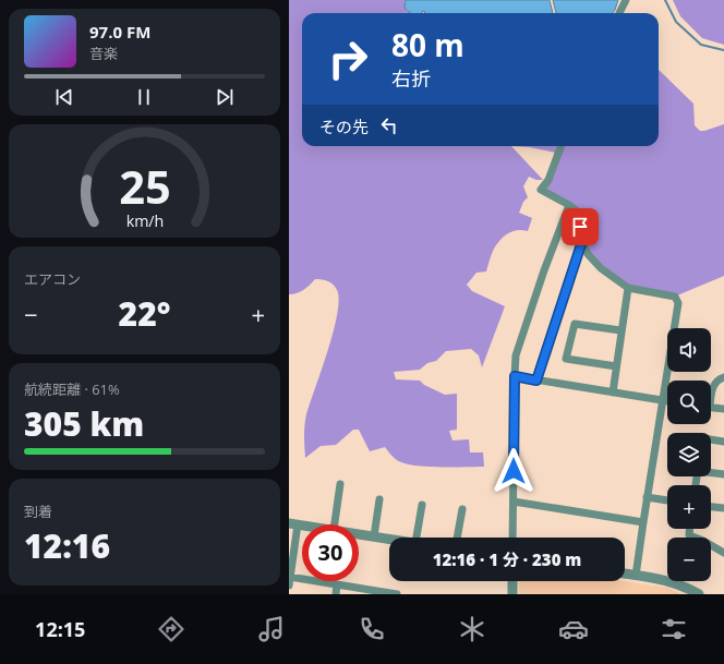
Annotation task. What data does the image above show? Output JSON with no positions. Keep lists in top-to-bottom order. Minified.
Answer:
{"page":{"turn":["80 m","右折"],"song":["97.0 FM","音楽"],"then":"その先","tile":["エアコン",["航続距離 · 61%","305 km"],["到着","12:16"]],"heat":["−","22°","+"],"map_buttons":["+","−"],"limit":"30","trip":"12:16 · 1 分 · 230 m","tabs":"12:15","gauge":["25","km/h"]}}
